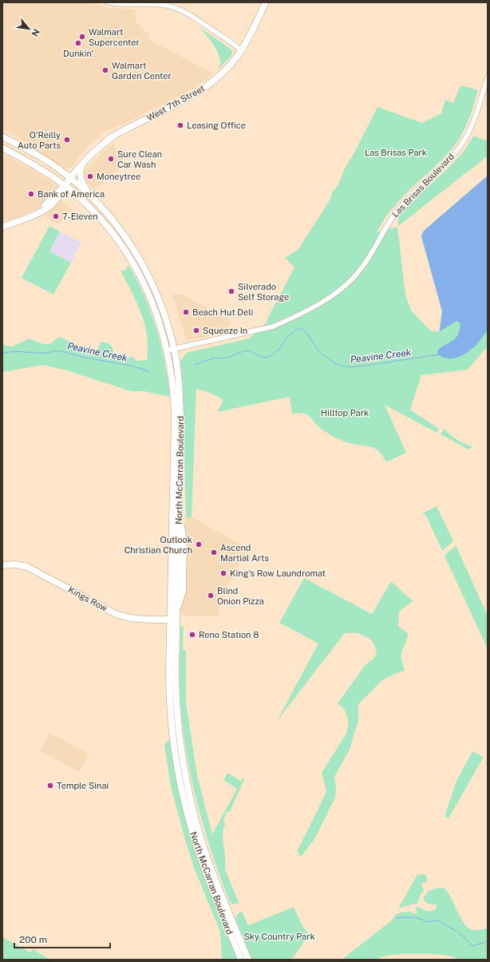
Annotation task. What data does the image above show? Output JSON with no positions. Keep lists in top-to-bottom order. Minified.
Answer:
{"streets":{"main road":["West 7th Street","North McCarran Boulevard","Kings Row"],"street":["Las Brisas Boulevard"]},"crossings":[["West 7th Street","North McCarran Boulevard"],["Las Brisas Boulevard","North McCarran Boulevard"],["North McCarran Boulevard","Kings Row"]],"water":["Peavine Creek"],"parks":["Las Brisas Park","Hilltop Park","Sky Country Park"],"places":["Walmart Supercenter","Dunkin'","Walmart Garden Center","Leasing Office","O'Reilly Auto Parts","Sure Clean Car Wash","Moneytree","Bank of America","7-Eleven","Silverado Self Storage","Beach Hut Deli","Squeeze In","Outlook Christian Church","Ascend Martial Arts","King's Row Laundromat","Blind Onion Pizza","Reno Station 8","Temple Sinai"],"scale_bar":"200 m","north":"bottom right"}
